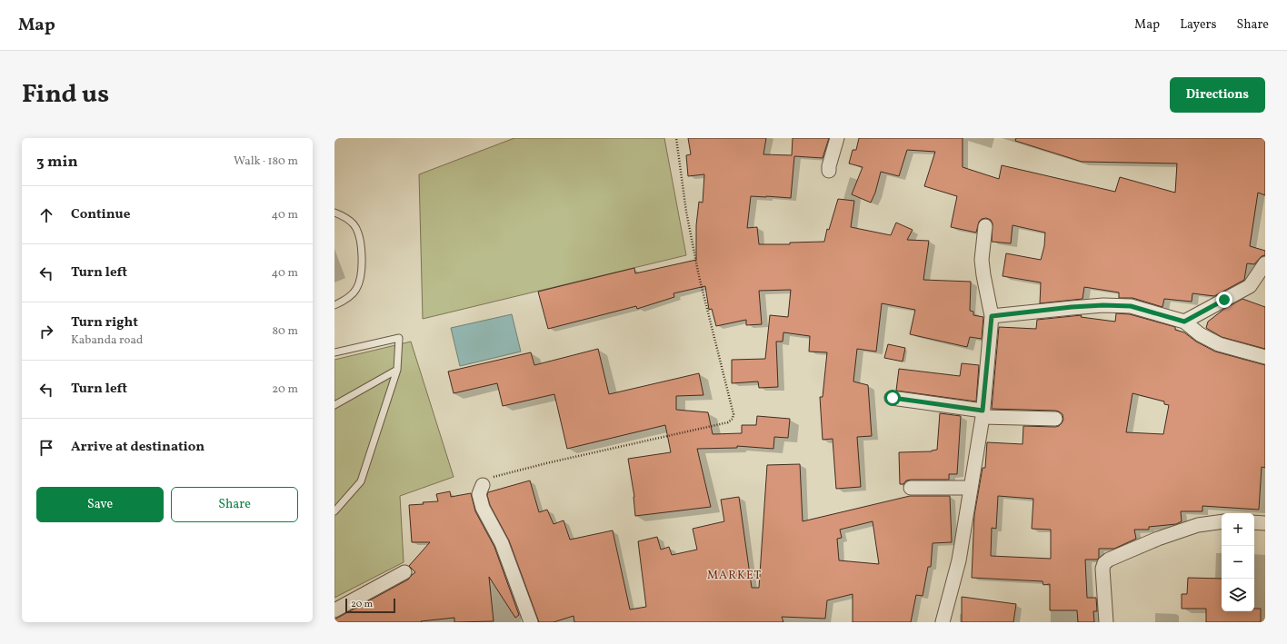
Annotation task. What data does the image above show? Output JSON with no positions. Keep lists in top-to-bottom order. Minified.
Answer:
{"districts":["MARKET"],"scale_bar":"20 m","page":{"header":"Map","nav":["Map","Layers","Share"],"title":"Find us","buttons":["Directions",["Save","Share"]],"heading":["3 min","Walk · 180 m"],"list":[["Continue","40 m"],["Turn left","40 m"],["Turn right","Kabanda road","80 m"],["Turn left","20 m"],"Arrive at destination"],"map_buttons":["+","−"],"scale":"20 m"}}
